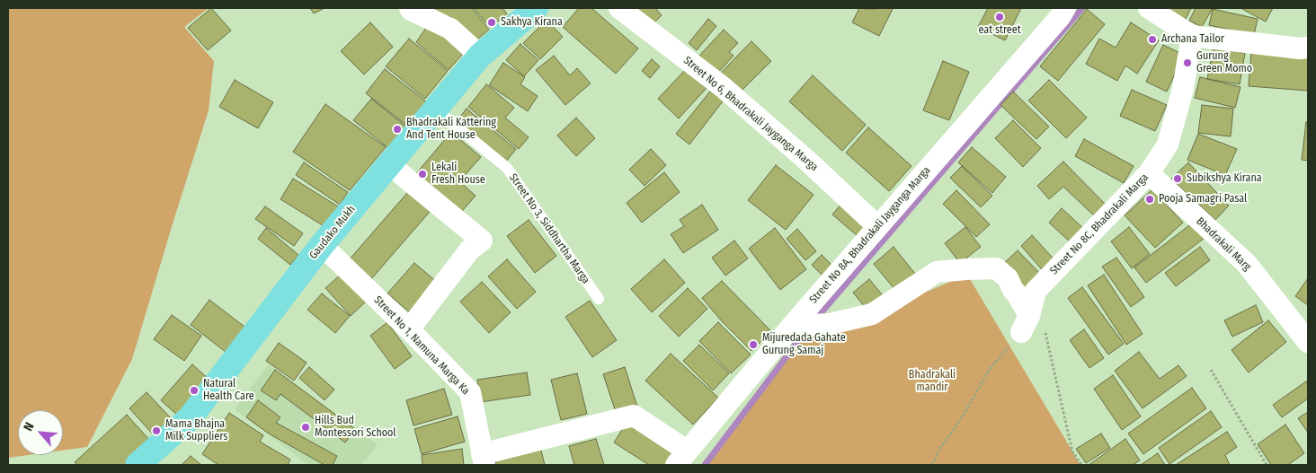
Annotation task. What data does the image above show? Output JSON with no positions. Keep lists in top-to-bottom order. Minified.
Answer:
{"streets":{"main road":["Gaudako Mukh"],"street":["Street No 6, Bhadrakali Jayganga Marga","Street No 8C, Bhadrakali Marga","Street No 8A, Bhadrakali Jayganga Marga","Bhadrakali Marg","Street No 1, Namuna Marga Ka"],"lane":["Street No 3, Siddhartha Marga"]},"crossings":[["Street No 6, Bhadrakali Jayganga Marga","Street No 8A, Bhadrakali Jayganga Marga"],["Street No 8C, Bhadrakali Marga","Bhadrakali Marg"],["Street No 3, Siddhartha Marga","Gaudako Mukh"],["Gaudako Mukh","Street No 1, Namuna Marga Ka"]],"parks":["Bhadrakali mandir"],"places":["eat street","Sakhya Kirana","Archana Tailor","Gurung Green Momo","Bhadrakali Kattering And Tent House","Lekali Fresh House","Subikshya Kirana","Pooja Samagri Pasal","Mijuredada Gahate Gurung Samaj","Natural Health Care","Hills Bud Montessori School","Mama Bhajna Milk Suppliers"],"north":"top left"}
